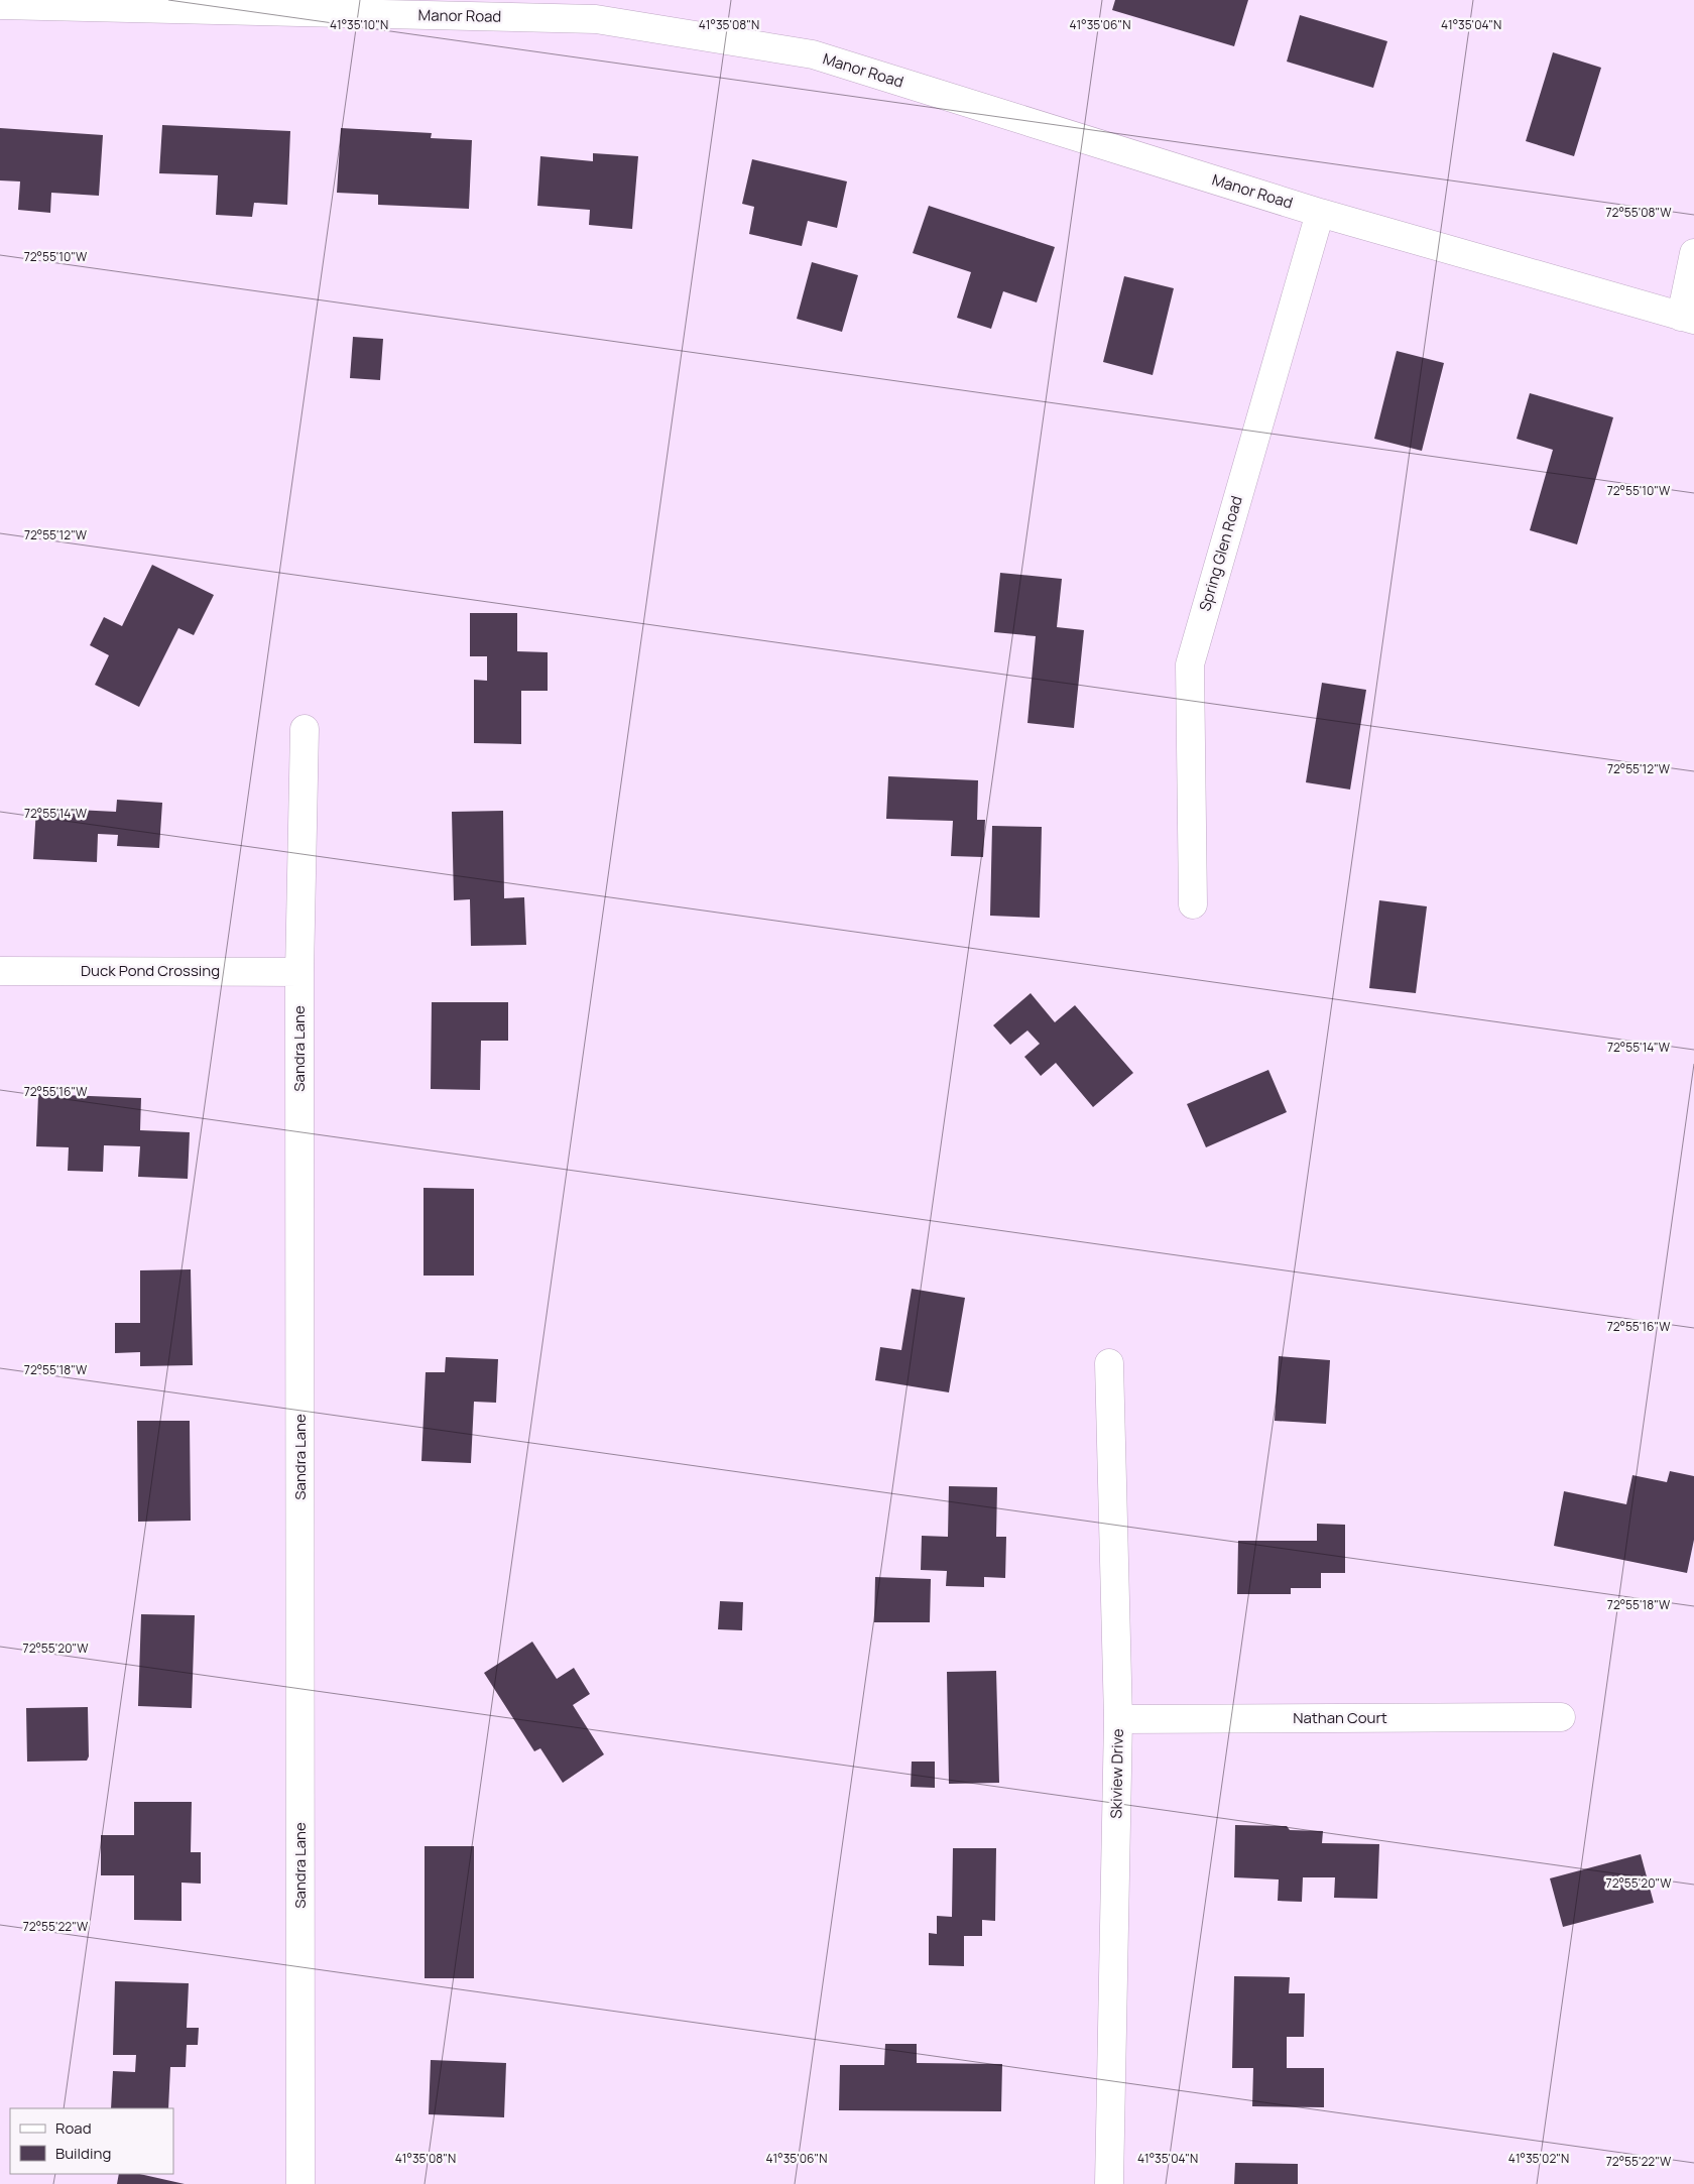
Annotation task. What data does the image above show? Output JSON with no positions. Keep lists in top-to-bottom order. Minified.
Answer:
{"streets":{"street":["Manor Road","Spring Glen Road","Duck Pond Crossing","Sandra Lane","Nathan Court","Skiview Drive"]},"crossings":[["Manor Road","Spring Glen Road"],["Duck Pond Crossing","Sandra Lane"],["Nathan Court","Skiview Drive"]],"legend":["Road","Building"],"coordinates":["41°35'10\"N","41°35'08\"N","41°35'06\"N","41°35'04\"N","72°55'08\"W","72°55'10\"W","72°55'12\"W","72°55'14\"W","72°55'16\"W","72°55'18\"W","72°55'20\"W","72°55'22\"W","41°35'02\"N"]}
